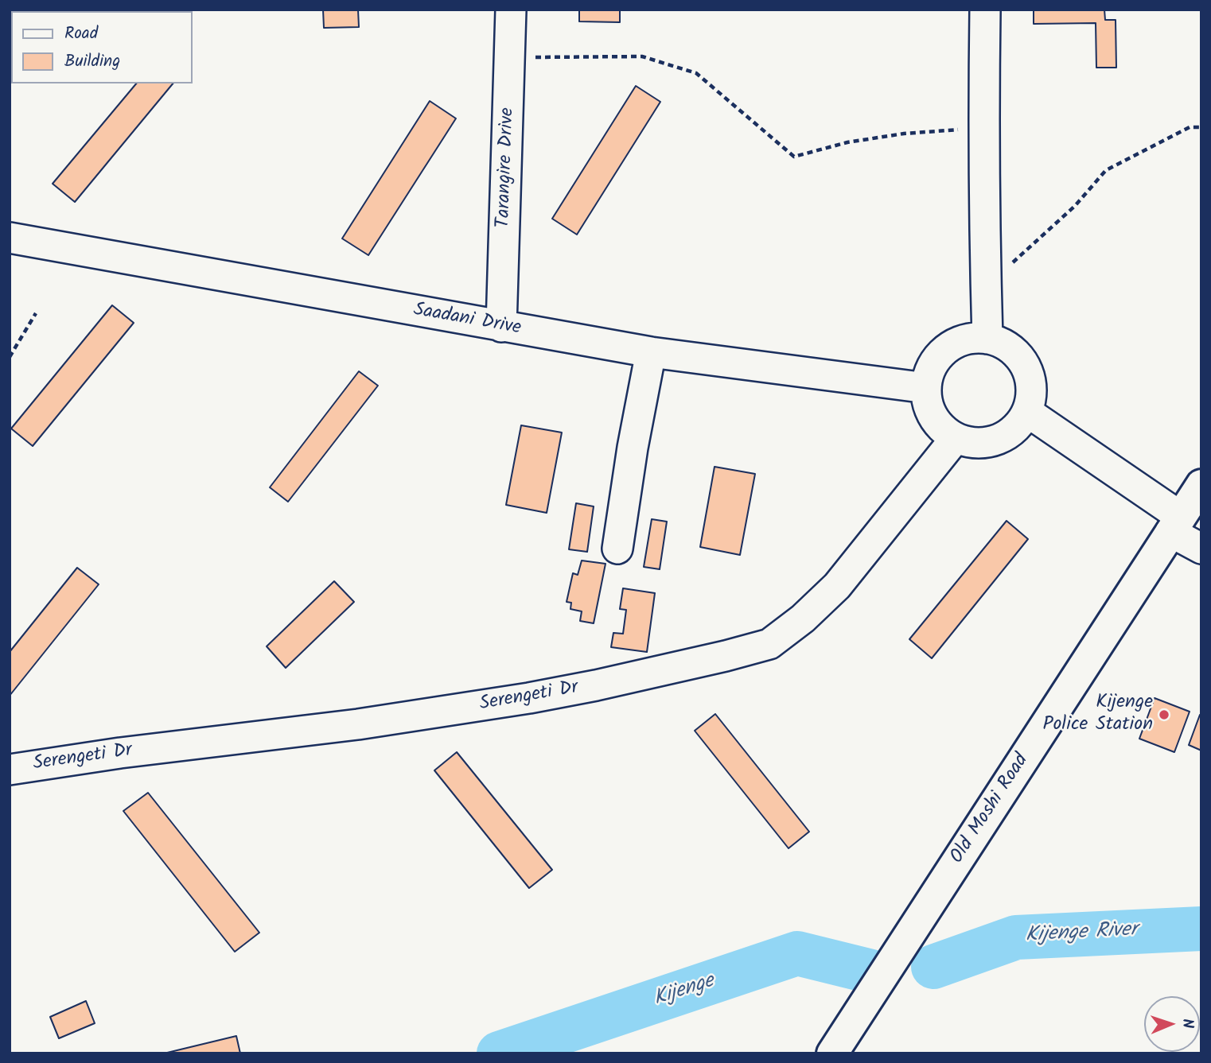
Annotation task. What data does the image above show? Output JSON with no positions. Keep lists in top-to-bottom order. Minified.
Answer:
{"streets":{"main road":["Old Moshi Road"],"street":["Tarangire Drive","Saadani Drive","Serengeti Dr"]},"crossings":[["Tarangire Drive","Saadani Drive"],["Saadani Drive","Serengeti Dr"]],"water":["Kijenge River","Kijenge"],"places":["Kijenge Police Station"],"legend":["Road","Building"],"north":"right"}
